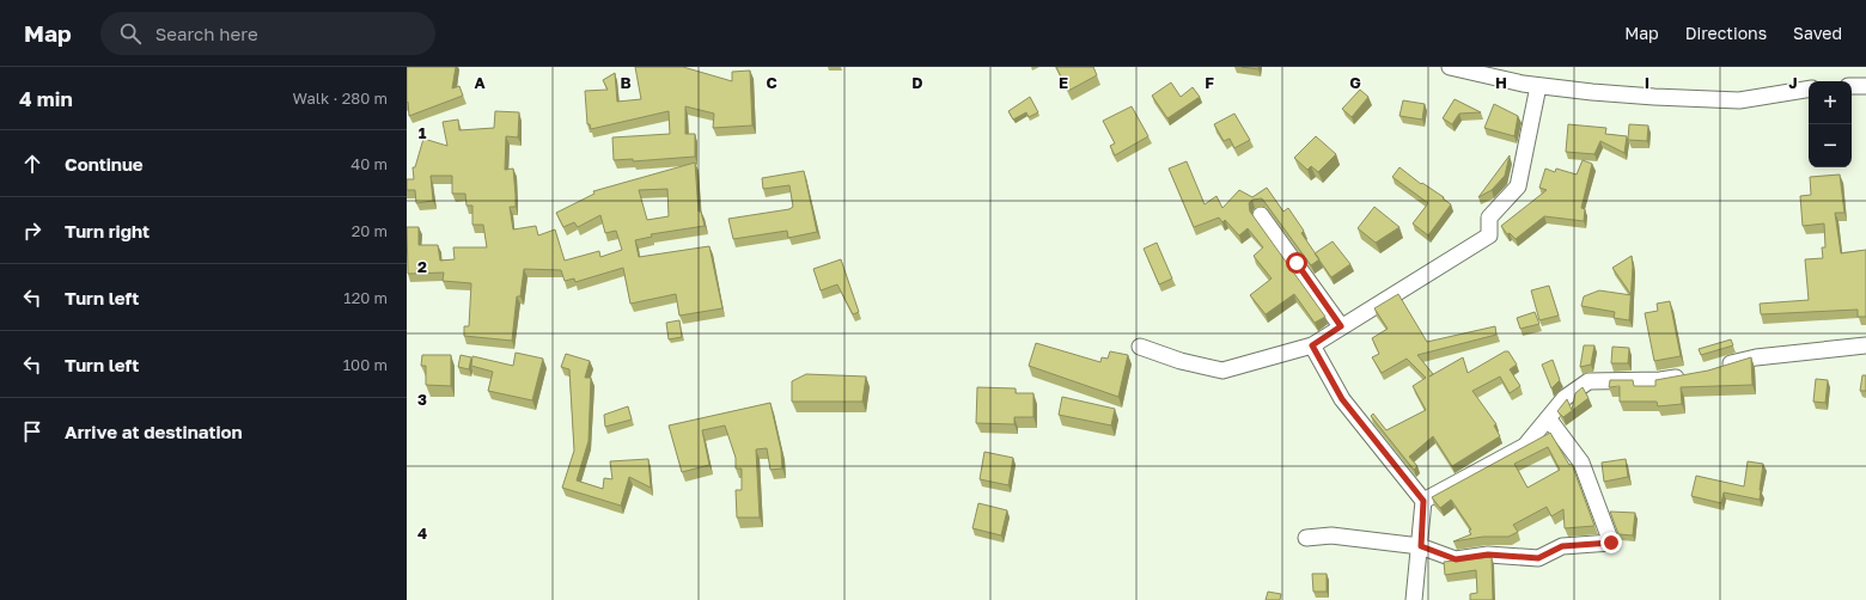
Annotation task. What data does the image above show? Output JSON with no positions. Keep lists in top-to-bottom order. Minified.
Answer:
{"page":{"header":"Map","search":"Search here","nav":["Map","Directions","Saved"],"heading":["4 min","Walk · 280 m"],"map_buttons":["+","−"],"list":[["Continue","40 m"],["Turn right","20 m"],["Turn left","120 m"],["Turn left","100 m"],"Arrive at destination"]},"grid":{"columns":["A","B","C","D","E","F","G","H","I","J"],"rows":["1","2","3","4"]}}
